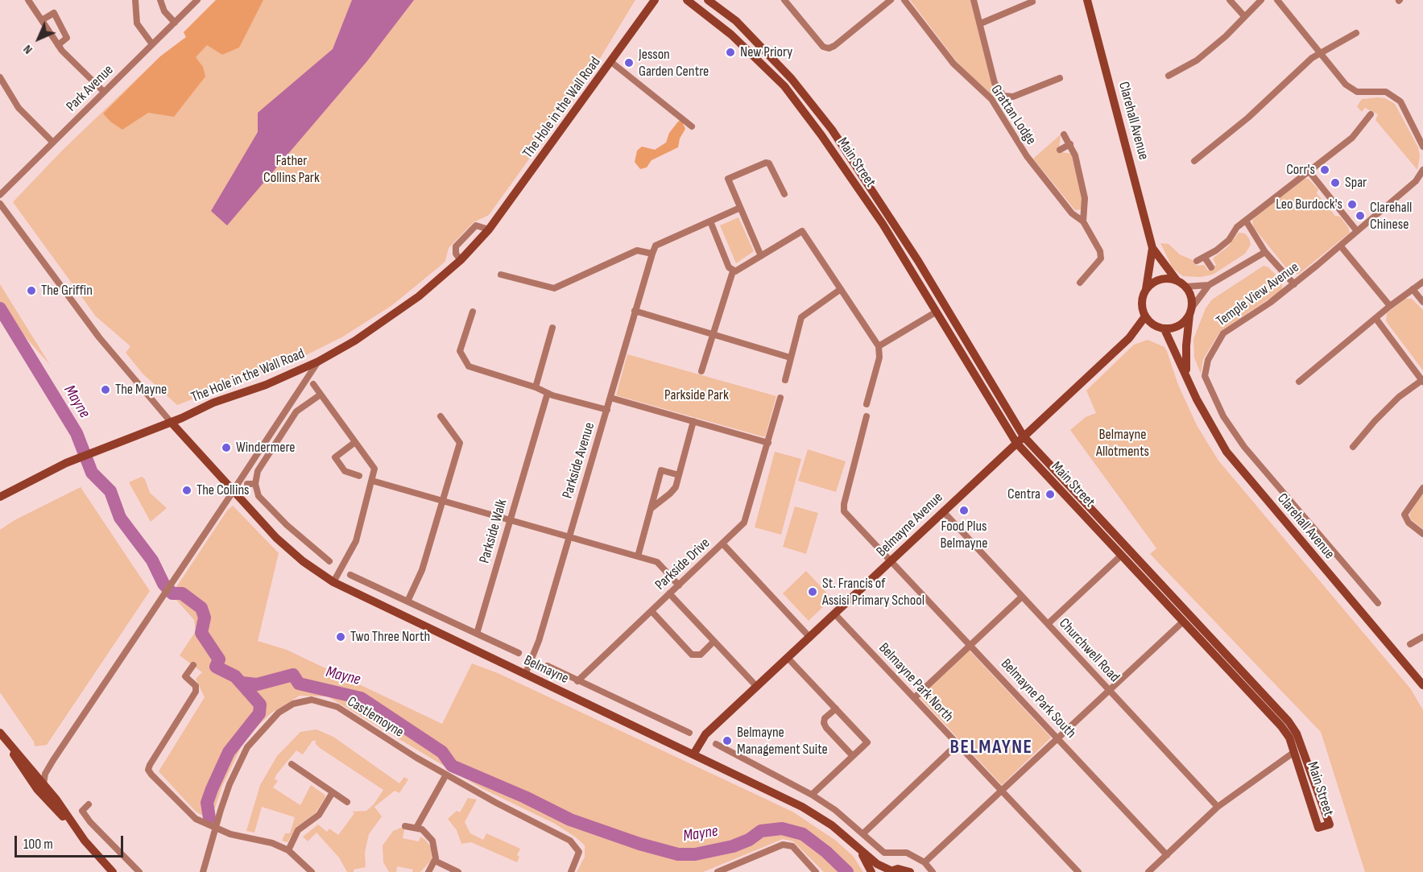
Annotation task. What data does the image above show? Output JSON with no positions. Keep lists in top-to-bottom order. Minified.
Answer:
{"streets":{"street":["Park Avenue","The Hole in the Wall Road","Grattan Lodge","Clarehall Avenue","Main Street","Temple View Avenue","Parkside Avenue","Belmayne Avenue","Parkside Walk","Parkside Drive","Churchwell Road","Belmayne","Belmayne Park North","Belmayne Park South","Castlemoyne"]},"crossings":[["The Hole in the Wall Road","Belmayne"],["Clarehall Avenue","Belmayne Avenue"],["Main Street","Belmayne Avenue"],["Parkside Avenue","Belmayne"],["Belmayne Avenue","Churchwell Road"],["Belmayne Avenue","Belmayne"],["Belmayne Avenue","Belmayne Park North"],["Belmayne Avenue","Belmayne Park South"]],"districts":["BELMAYNE"],"water":["Mayne"],"parks":["Father Collins Park","Parkside Park","Belmayne Allotments"],"places":["New Priory","Jesson Garden Centre","Corr's","Spar","Leo Burdock's","Clarehall Chinese","The Griffin","The Mayne","Windermere","The Collins","Centra","Food Plus Belmayne","St. Francis of Assisi Primary School","Two Three North","Belmayne Management Suite"],"scale_bar":"100 m","north":"bottom left"}
